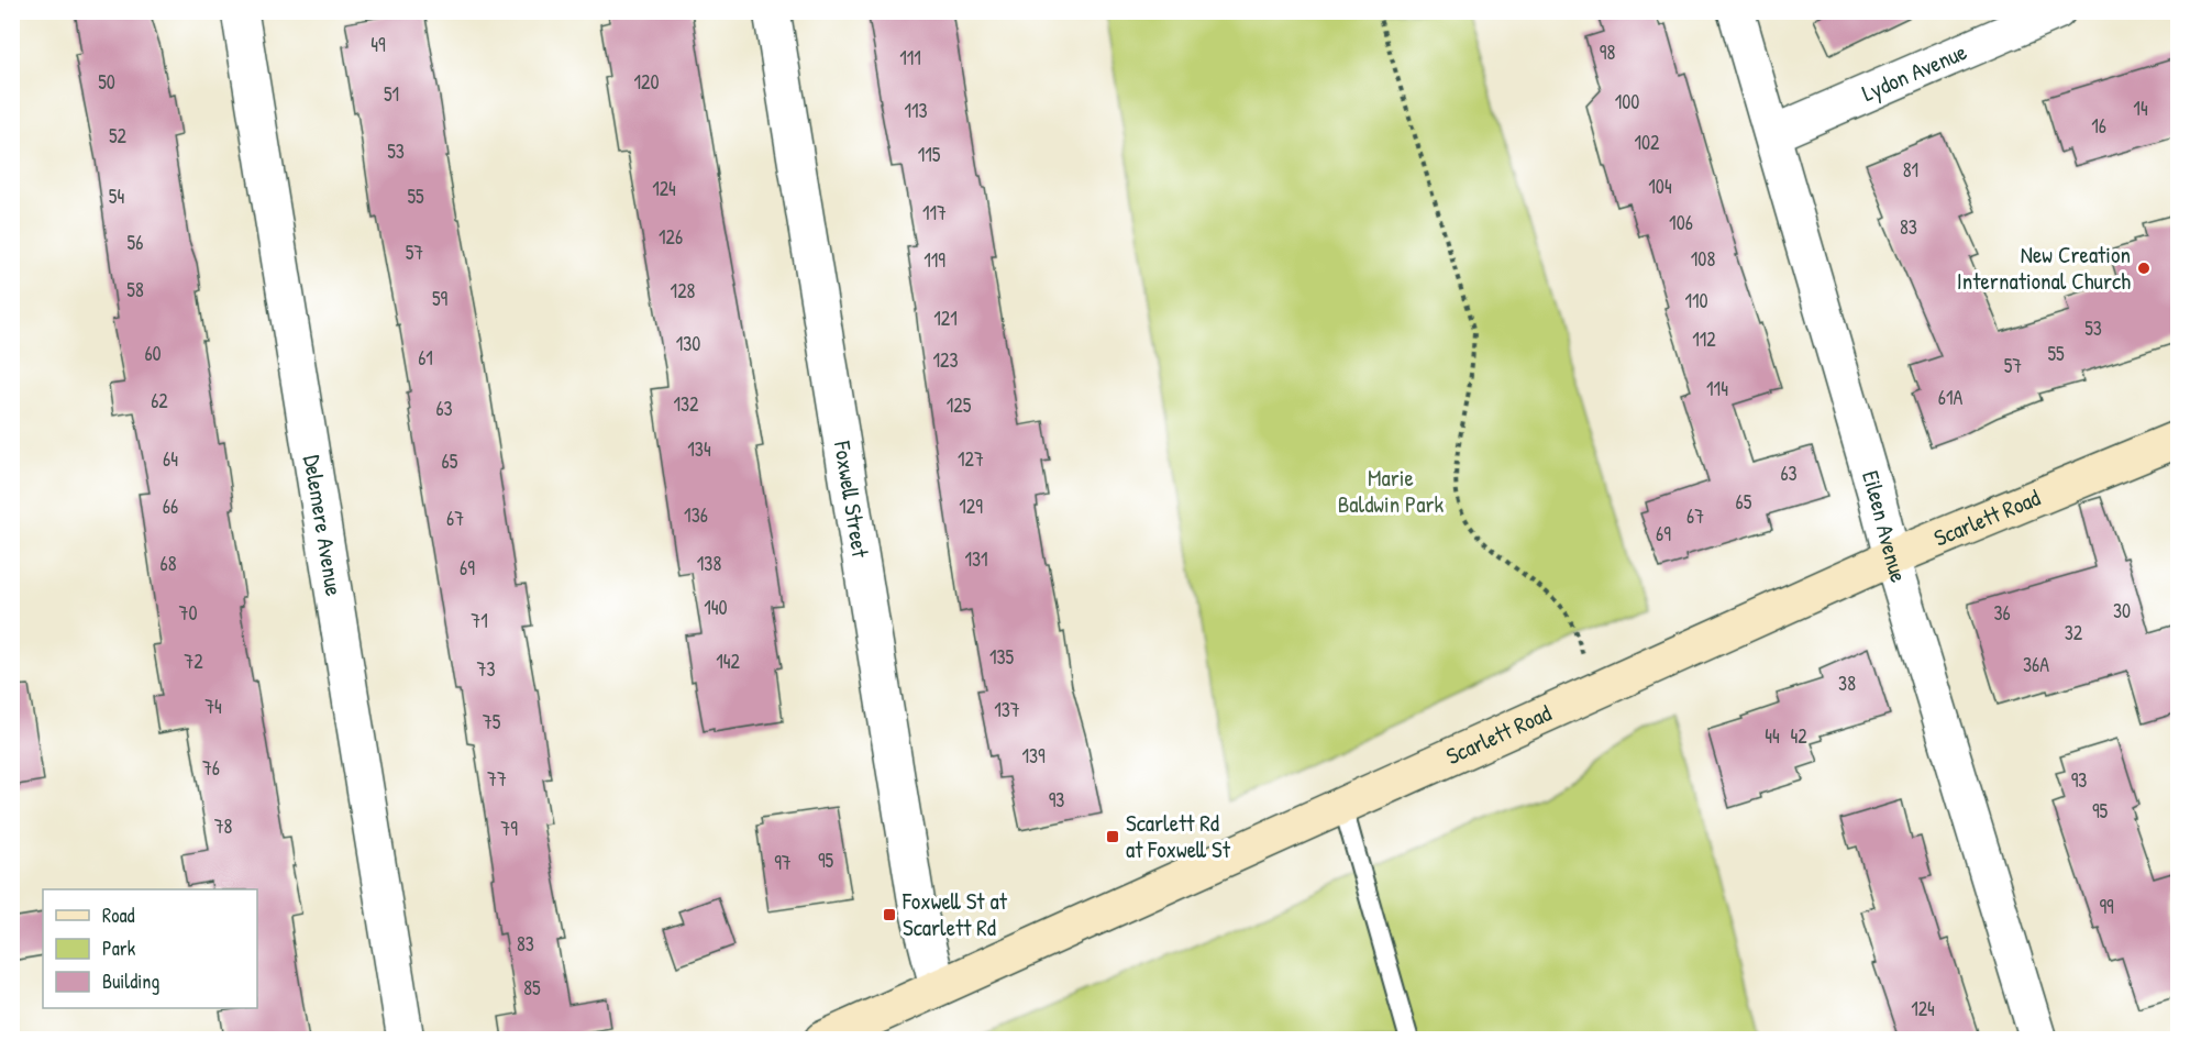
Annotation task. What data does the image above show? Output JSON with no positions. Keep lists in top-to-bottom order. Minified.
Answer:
{"streets":{"main road":["Scarlett Road"],"street":["Lydon Avenue","Foxwell Street","Delemere Avenue","Eileen Avenue"]},"crossings":[["Lydon Avenue","Eileen Avenue"],["Foxwell Street","Scarlett Road"],["Scarlett Road","Eileen Avenue"]],"parks":["Marie Baldwin Park"],"places":{"other":["New Creation International Church"],"transit":["Scarlett Rd at Foxwell St","Foxwell St at Scarlett Rd"]},"house_numbers":["49","98","111","50","120","51","100","14","113","16","52","102","53","115","81","104","124","54","55","117","106","83","126","56","57","108","119","58","128","59","110","121","53","112","130","60","55","61","123","57","114","61A","62","132","125","63","134","64","127","65","63","65","66","129","136","67","67","69","131","68","138","69","140","30","70","36","71","32","135","72","142","36A","73","38","74","137","75","44","42","139","76","77","93","93","95","78","79","95","97","99","83","85","124"],"legend":["Road","Park","Building"]}
